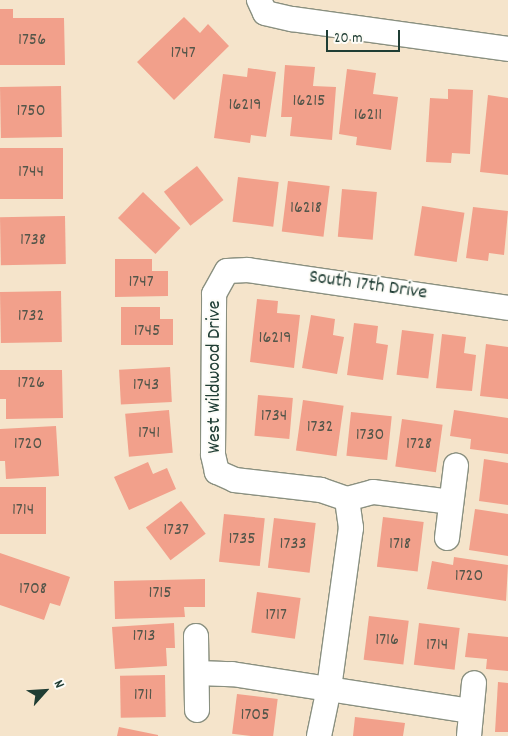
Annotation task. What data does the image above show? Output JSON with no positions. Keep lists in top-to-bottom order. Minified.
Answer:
{"streets":{"street":["South 17th Drive","West Wildwood Drive"]},"crossings":[["South 17th Drive","West Wildwood Drive"]],"house_numbers":["1756","1747","16215","16219","1750","16211","1744","16218","1738","1747","1732","1745","16219","1726","1743","1734","1732","1741","1730","1720","1728","1714","1737","1735","1733","1718","1720","1708","1715","1717","1713","1716","1714","1711","1705"],"scale_bar":"20 m","north":"top right"}
